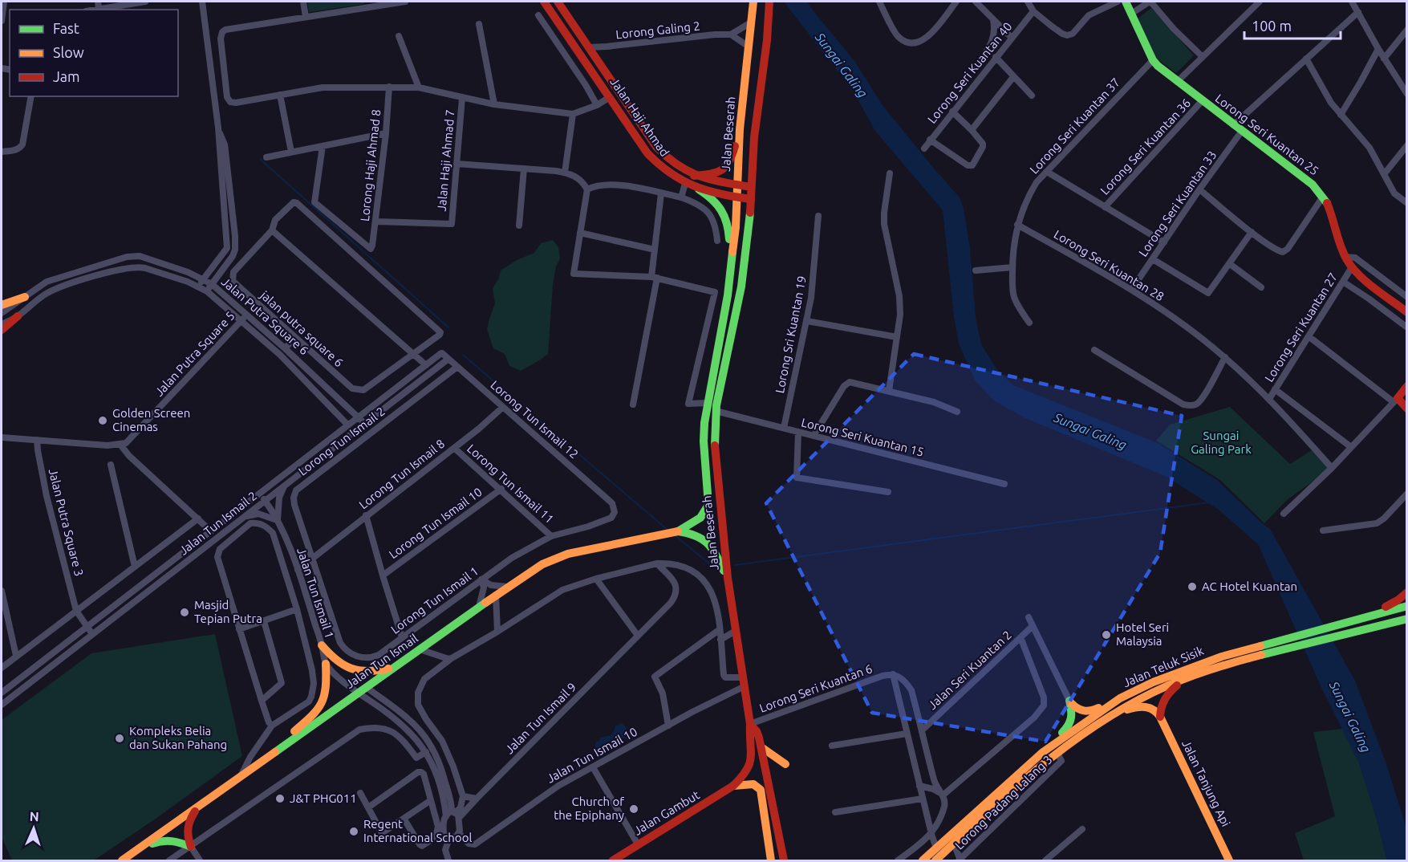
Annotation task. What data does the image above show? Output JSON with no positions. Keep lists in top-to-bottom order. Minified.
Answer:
{"streets":{"main road":["Jalan Haji Ahmad","Jalan Beserah","Lorong Seri Kuantan 25","Jalan Tun Ismail","Jalan Teluk Sisik","Jalan Tanjung Api","Jalan Gambut"],"street":["Lorong Galing 2","Lorong Seri Kuantan 40","Lorong Seri Kuantan 37","Lorong Seri Kuantan 36","Jalan Haji Ahmad 7","Lorong Haji Ahmad 8","Lorong Seri Kuantan 33","Lorong Seri Kuantan 28","Jalan Putra Square 6","Lorong Seri Kuantan 27","jalan putra square 6","Lorong Sri Kuantan 19","Jalan Putra Square 5","Lorong Tun Ismail 12","Lorong Seri Kuantan 15","Lorong Tun Ismail 2","Lorong Tun Ismail 8","Lorong Tun Ismail 11","Jalan Putra Square 3","Jalan Tun Ismail 2","Lorong Tun Ismail 10","Jalan Tun Ismail 1","Lorong Tun Ismail 1","Jalan Seri Kuantan 2","Lorong Seri Kuantan 6","Jalan Tun Ismail 9","Jalan Tun Ismail 10","Lorong Padang Lalang 3"]},"crossings":[["Lorong Galing 2","Jalan Haji Ahmad"],["Lorong Galing 2","Jalan Beserah"],["Jalan Haji Ahmad","Jalan Beserah"],["Lorong Seri Kuantan 37","Lorong Seri Kuantan 25"],["Lorong Seri Kuantan 37","Lorong Seri Kuantan 28"],["Jalan Beserah","Lorong Seri Kuantan 15"],["Jalan Beserah","Jalan Tun Ismail"],["Jalan Beserah","Lorong Seri Kuantan 6"],["Jalan Beserah","Jalan Tun Ismail 10"],["Jalan Beserah","Jalan Gambut"],["Lorong Seri Kuantan 25","Lorong Seri Kuantan 36"],["Lorong Seri Kuantan 25","Lorong Seri Kuantan 33"],["Lorong Seri Kuantan 25","Lorong Seri Kuantan 27"],["Jalan Haji Ahmad 7","Lorong Haji Ahmad 8"],["Lorong Seri Kuantan 33","Lorong Seri Kuantan 28"],["Lorong Seri Kuantan 28","Lorong Seri Kuantan 27"],["Jalan Putra Square 6","Jalan Putra Square 5"],["Jalan Putra Square 6","Jalan Tun Ismail 2"],["Lorong Sri Kuantan 19","Lorong Seri Kuantan 15"],["Lorong Tun Ismail 12","Lorong Tun Ismail 2"],["Lorong Tun Ismail 12","Lorong Tun Ismail 8"],["Lorong Tun Ismail 12","Jalan Tun Ismail 2"],["Lorong Tun Ismail 12","Lorong Tun Ismail 1"],["Lorong Tun Ismail 2","Lorong Tun Ismail 8"],["Lorong Tun Ismail 2","Lorong Tun Ismail 1"],["Lorong Tun Ismail 8","Lorong Tun Ismail 11"],["Lorong Tun Ismail 8","Jalan Tun Ismail 1"],["Lorong Tun Ismail 8","Lorong Tun Ismail 1"],["Lorong Tun Ismail 11","Lorong Tun Ismail 10"],["Lorong Tun Ismail 11","Lorong Tun Ismail 1"],["Jalan Putra Square 3","Jalan Tun Ismail 2"],["Jalan Tun Ismail 2","Jalan Tun Ismail 1"],["Jalan Teluk Sisik","Lorong Padang Lalang 3"],["Lorong Seri Kuantan 6","Jalan Gambut"]],"water":["Sungai Galing"],"parks":["Sungai Galing Park"],"places":["Golden Screen Cinemas","AC Hotel Kuantan","Masjid Tepian Putra","Hotel Seri Malaysia","Kompleks Belia dan Sukan Pahang","J&T PHG011","Church of the Epiphany","Regent International School"],"legend":["Fast","Slow","Jam"],"scale_bar":"100 m","north":"top"}
